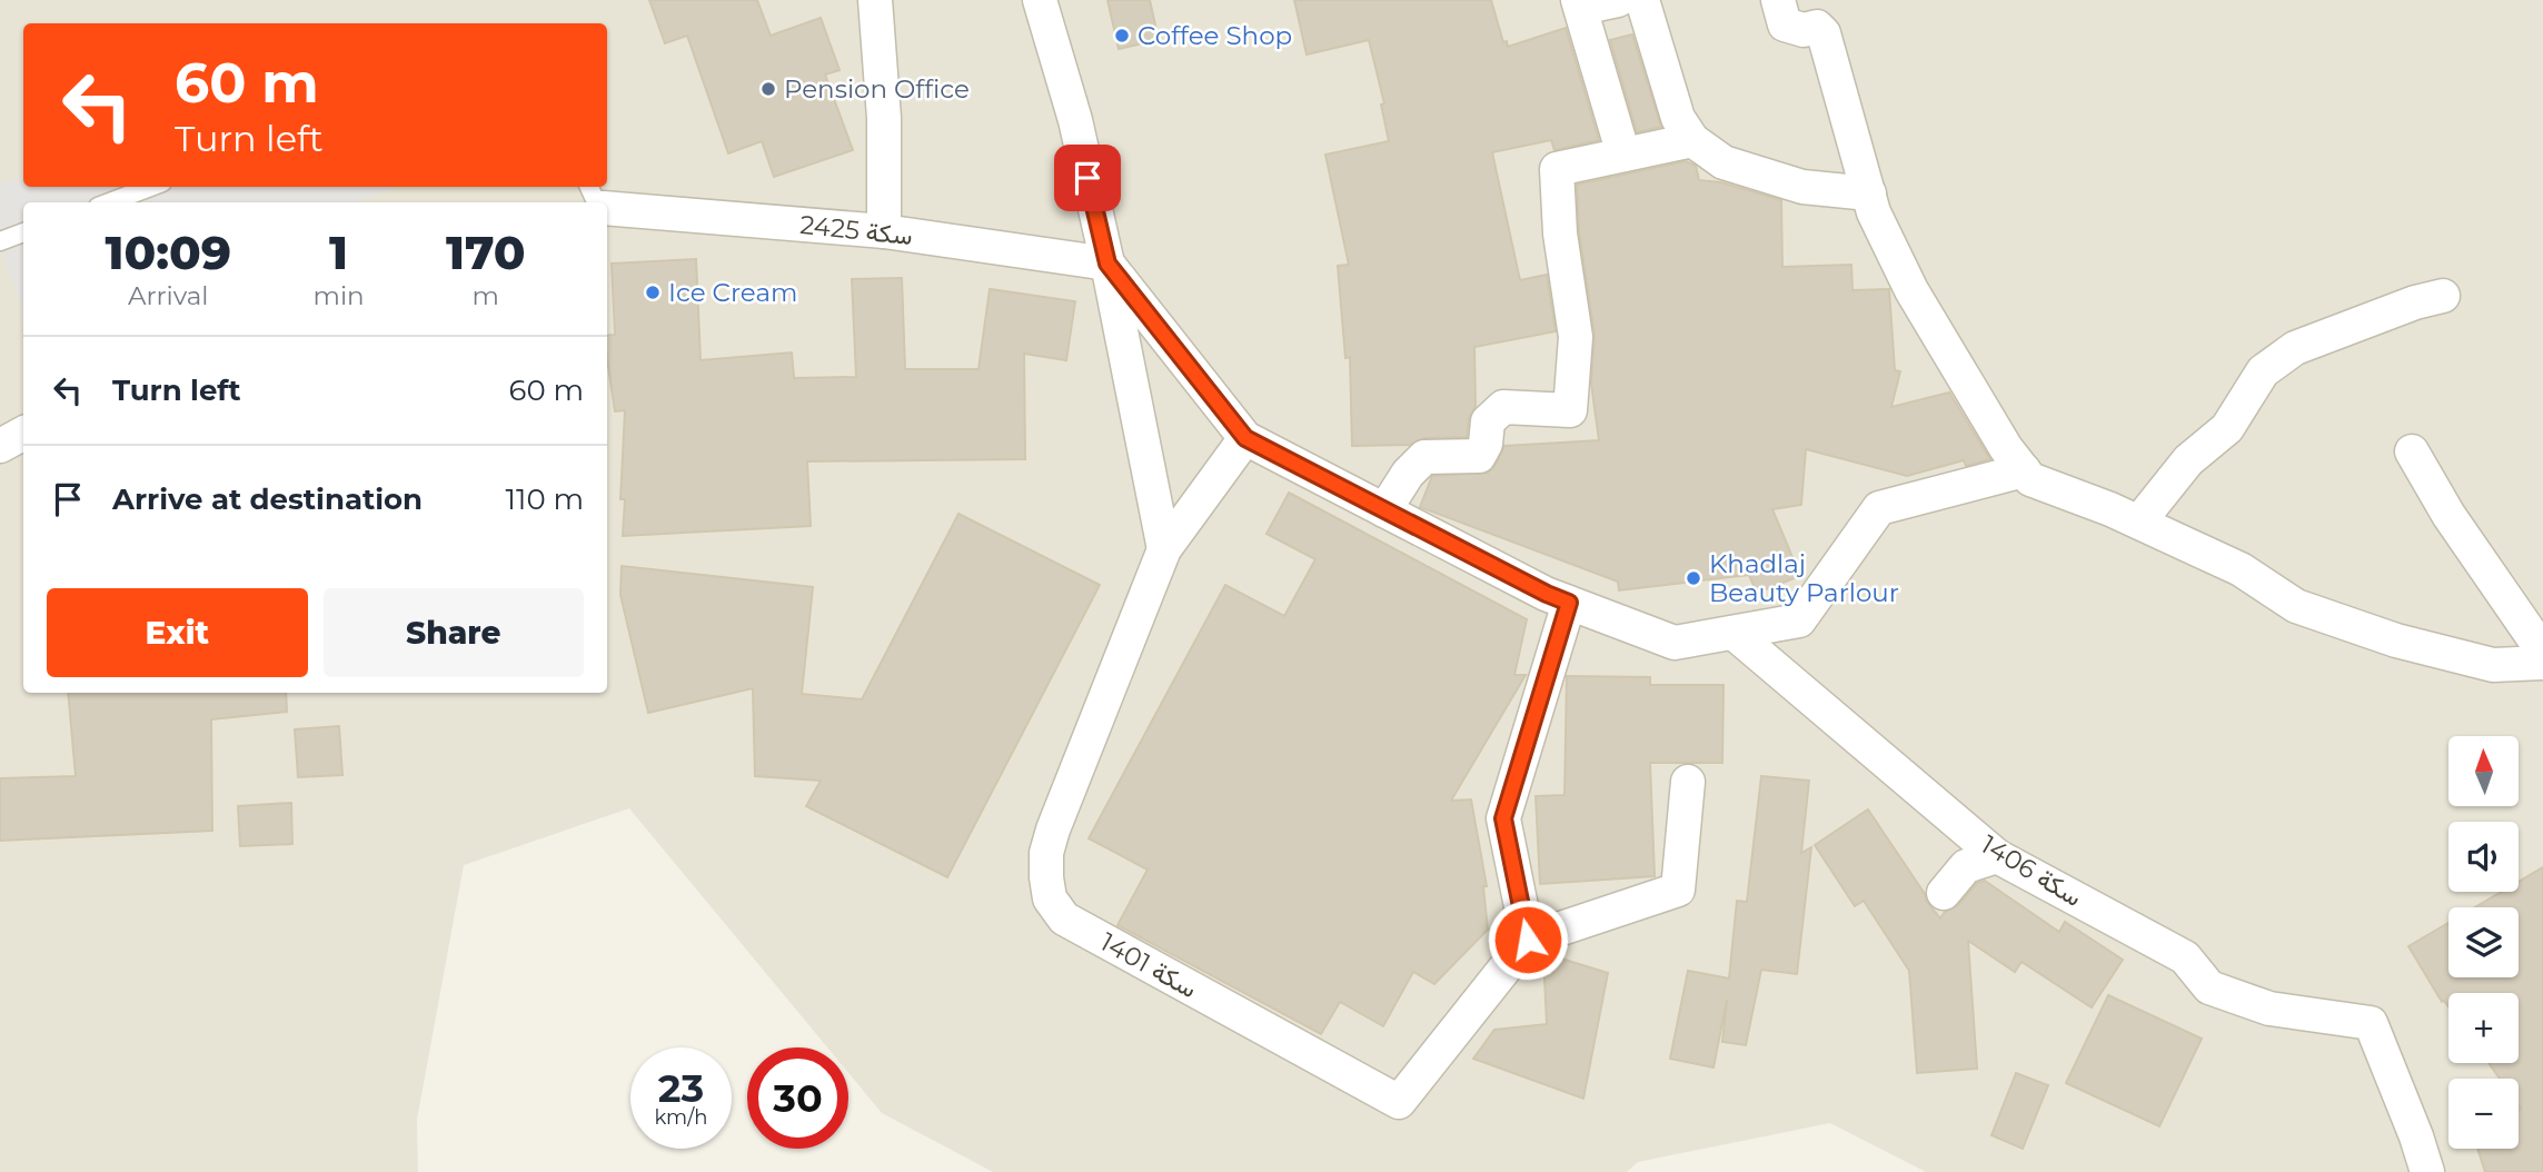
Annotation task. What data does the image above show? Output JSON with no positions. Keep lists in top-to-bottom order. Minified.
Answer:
{"streets":{"street":["سكة 2425","1406 سكة","1401 سكة"]},"places":["Coffee Shop","Pension Office","Ice Cream","Khadlaj Beauty Parlour"],"north":"top","page":{"turn":["60 m","Turn left"],"eta":["10:09","Arrival","1","min","170","m"],"list":[{"name":"Turn left","value":"60 m"},{"name":"Arrive at destination","value":"110 m"}],"buttons":["Exit","Share"],"map_buttons":["+","−"],"speed":"23 km/h","limit":"30"}}
